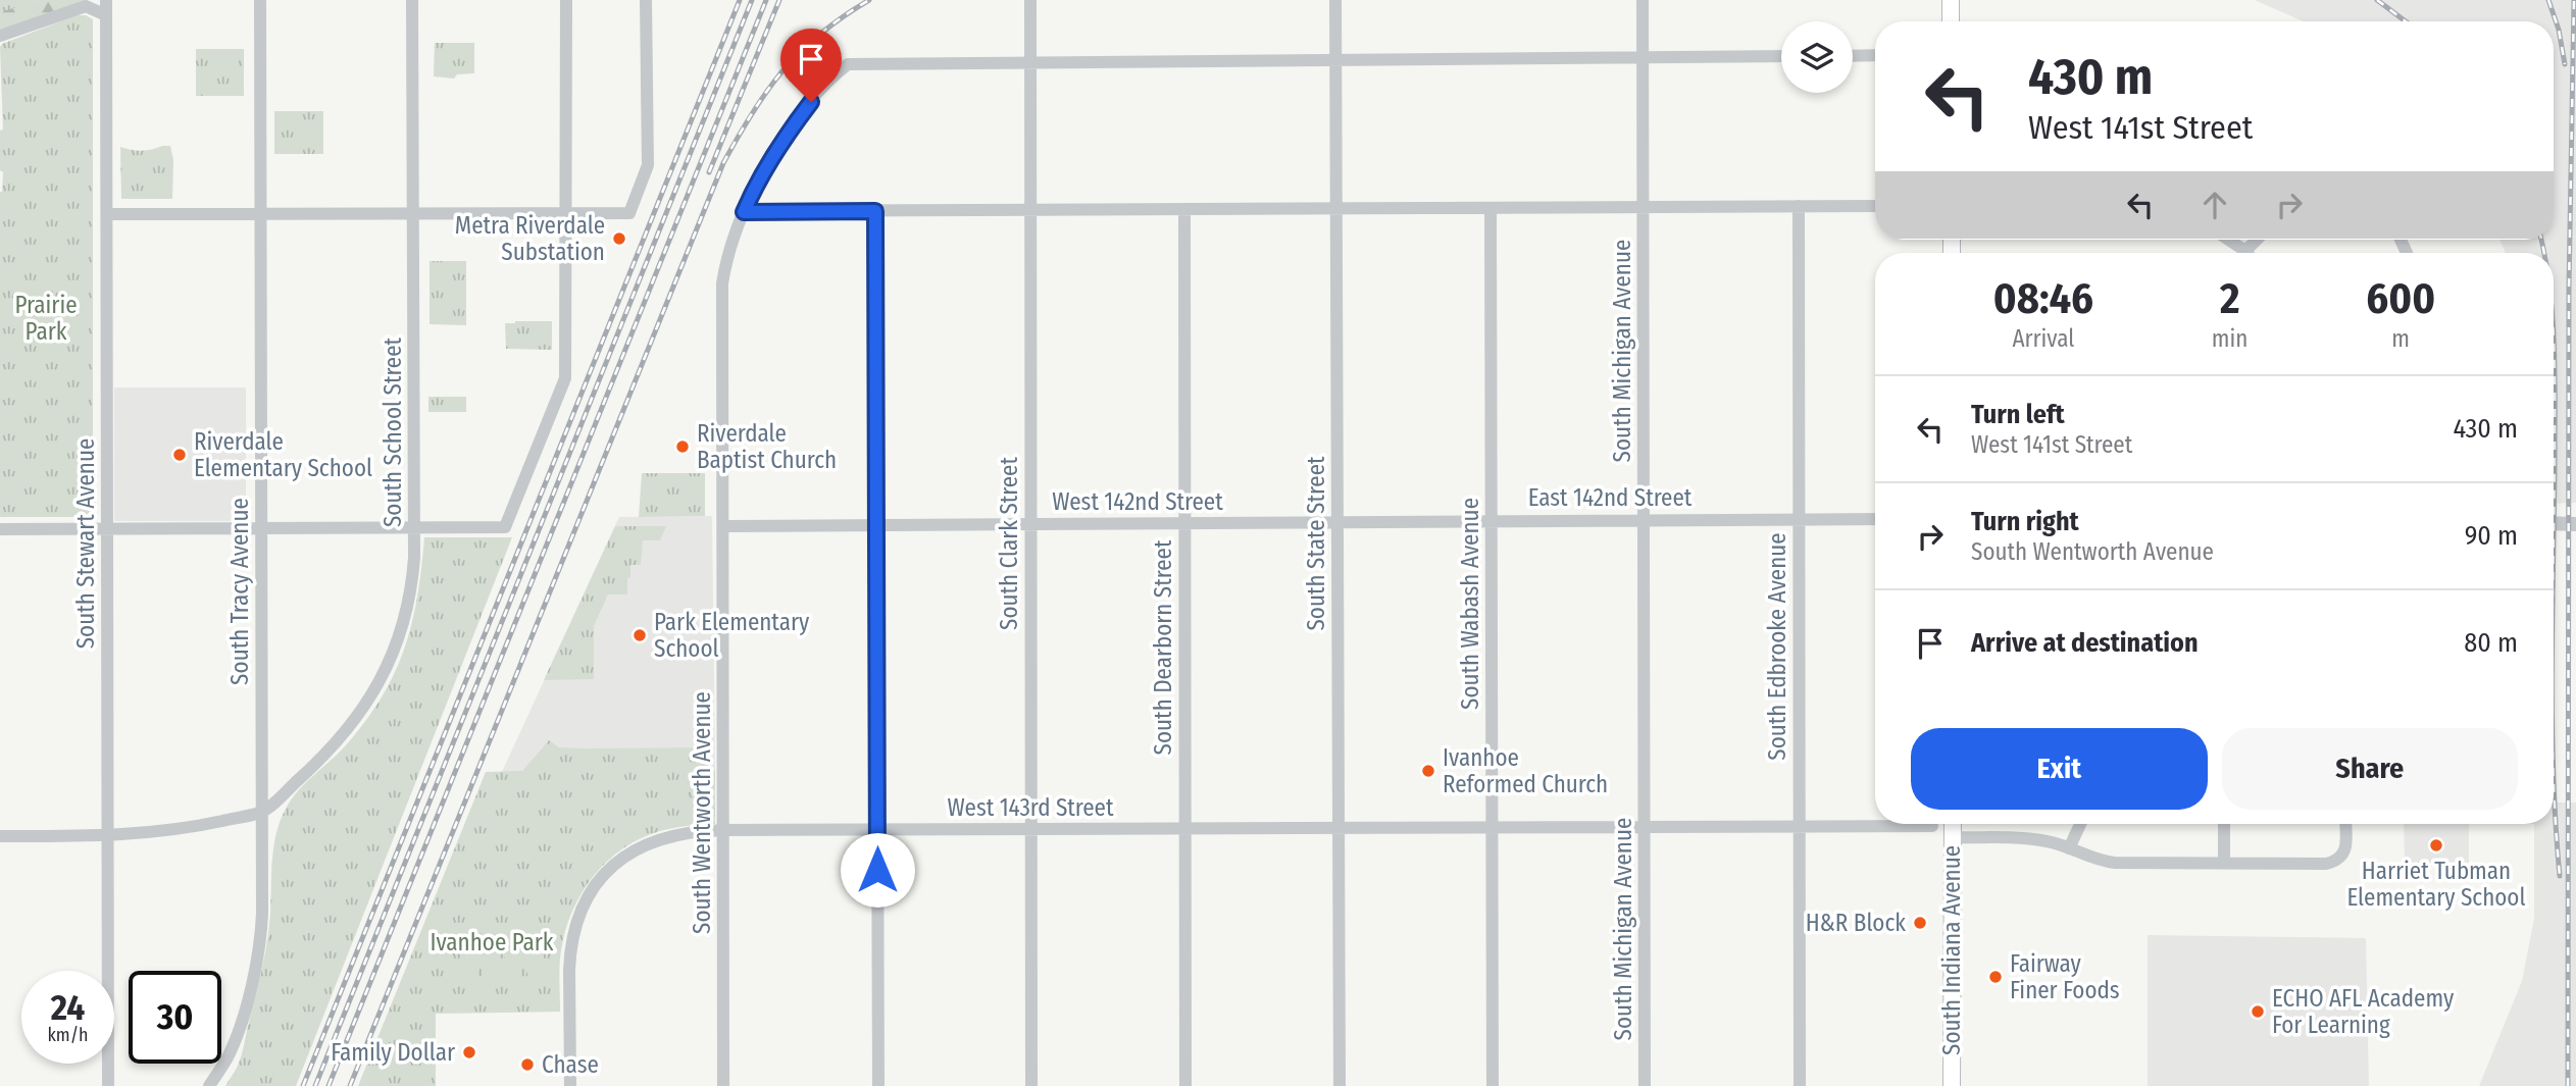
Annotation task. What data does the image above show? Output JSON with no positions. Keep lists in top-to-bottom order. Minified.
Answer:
{"streets":{"main road":["South Indiana Avenue"],"street":["South Michigan Avenue","South School Street","East 142nd Street","West 142nd Street","South Stewart Avenue","South Clark Street","South State Street","South Tracy Avenue","South Wabash Avenue","South Edbrooke Avenue","South Dearborn Street","West 143rd Street","South Wentworth Avenue"]},"crossings":[["South Michigan Avenue","East 142nd Street"],["South Michigan Avenue","West 143rd Street"],["South School Street","South Tracy Avenue"],["East 142nd Street","West 142nd Street"],["East 142nd Street","South State Street"],["East 142nd Street","South Wabash Avenue"],["East 142nd Street","South Edbrooke Avenue"],["West 142nd Street","South Clark Street"],["West 142nd Street","South State Street"],["West 142nd Street","South Dearborn Street"],["West 142nd Street","South Wentworth Avenue"],["South Clark Street","West 143rd Street"],["South Clark Street","South Wentworth Avenue"],["South State Street","West 143rd Street"],["South Wabash Avenue","West 143rd Street"],["South Edbrooke Avenue","West 143rd Street"],["South Dearborn Street","West 143rd Street"],["West 143rd Street","South Wentworth Avenue"]],"parks":["Prairie Park","Ivanhoe Park"],"places":["Metra Riverdale Substation","Riverdale Baptist Church","Riverdale Elementary School","Park Elementary School","Ivanhoe Reformed Church","Harriet Tubman Elementary School","H&R Block","Fairway Finer Foods","ECHO AFL Academy For Learning","Family Dollar","Chase"],"page":{"turn":["430 m","West 141st Street"],"eta":["08:46","Arrival","2","min","600","m"],"list":[{"name":"Turn left","note":"West 141st Street","value":"430 m"},{"name":"Turn right","note":"South Wentworth Avenue","value":"90 m"},{"name":"Arrive at destination","value":"80 m"}],"buttons":["Exit","Share"],"speed":"24 km/h","limit":"30"}}
